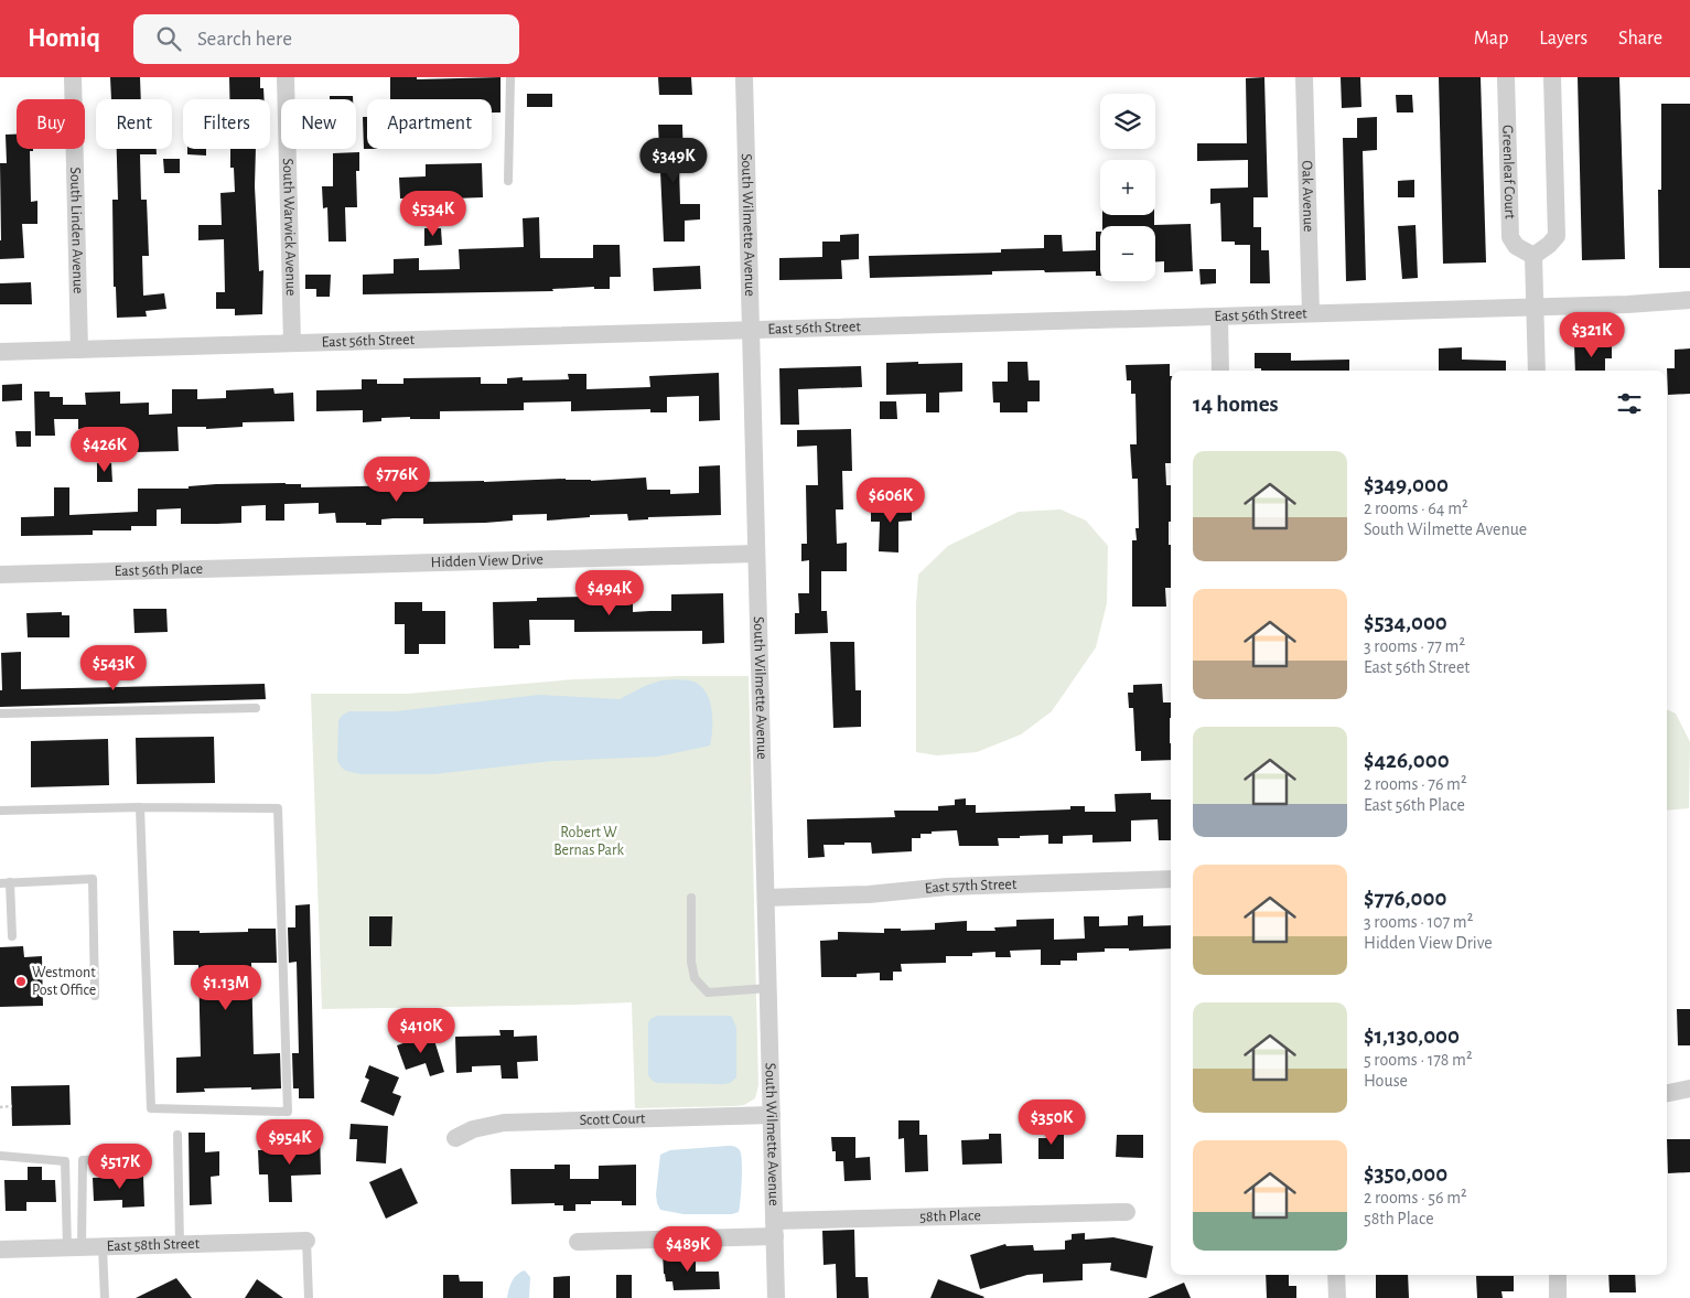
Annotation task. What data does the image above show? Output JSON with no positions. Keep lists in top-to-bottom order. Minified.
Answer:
{"streets":{"street":["Greenleaf Court","Oak Avenue","South Wilmette Avenue","South Warwick Avenue","South Linden Avenue","East 56th Street","Hidden View Drive","East 56th Place","East 57th Street","Scott Court","58th Place","East 58th Street"]},"crossings":[["Oak Avenue","East 56th Street"],["South Wilmette Avenue","East 56th Street"],["South Wilmette Avenue","Hidden View Drive"],["South Wilmette Avenue","East 57th Street"],["South Wilmette Avenue","Scott Court"],["South Wilmette Avenue","58th Place"],["South Warwick Avenue","East 56th Street"],["South Linden Avenue","East 56th Street"],["Hidden View Drive","East 56th Place"]],"parks":["Robert W Bernas Park"],"places":["Westmont Post Office"],"page":{"header":"Homiq","search":"Search here","nav":["Map","Layers","Share"],"map_buttons":["+","−"],"chip":["Buy","Rent","Filters","New","Apartment"],"price":["$349K","$534K","$321K","$426K","$776K","$606K","$494K","$543K","$1.13M","$410K","$350K","$954K","$517K","$489K"],"heading":"14 homes","list":[{"name":"$349,000","note":"2 rooms · 64 m² · South Wilmette Avenue"},{"name":"$534,000","note":"3 rooms · 77 m² · East 56th Street"},{"name":"$426,000","note":"2 rooms · 76 m² · East 56th Place"},{"name":"$776,000","note":"3 rooms · 107 m² · Hidden View Drive"},{"name":"$1,130,000","note":"5 rooms · 178 m² · House"},{"name":"$350,000","note":"2 rooms · 56 m² · 58th Place"}]}}
